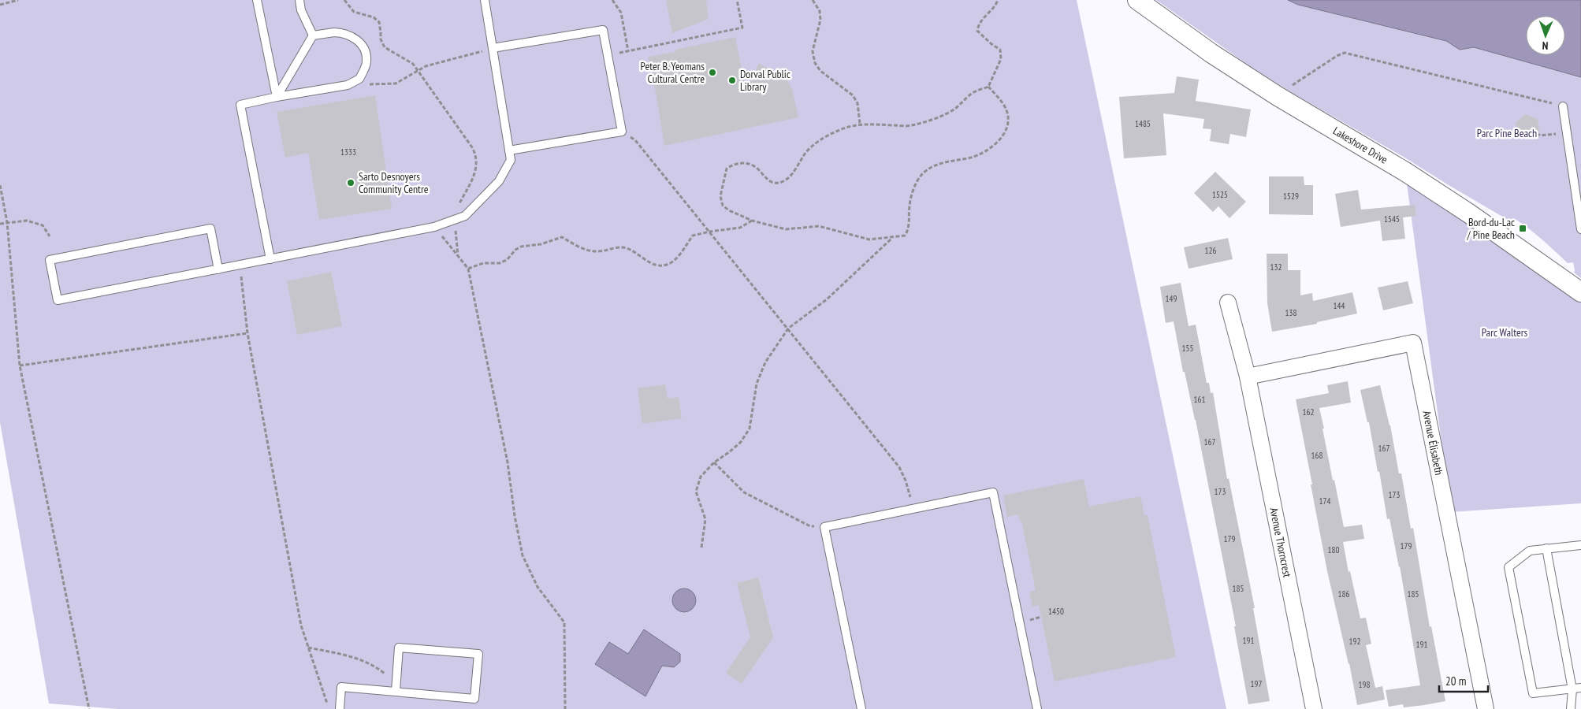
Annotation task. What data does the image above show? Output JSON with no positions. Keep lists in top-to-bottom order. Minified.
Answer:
{"streets":{"street":["Lakeshore Drive","Avenue Élisabeth","Avenue Thorncrest"]},"crossings":[["Avenue Élisabeth","Avenue Thorncrest"]],"parks":["Parc Pine Beach","Parc Walters"],"places":{"other":["Peter B. Yeomans Cultural Centre","Dorval Public Library","Sarto Desnoyers Community Centre"],"transit":["Bord-du-Lac / Pine Beach"]},"house_numbers":["1485","1333","1525","1529","1545","126","132","149","144","138","155","161","162","167","167","168","173","173","174","179","179","180","185","186","185","1450","191","192","191","197","198"],"scale_bar":"20 m","north":"bottom"}
